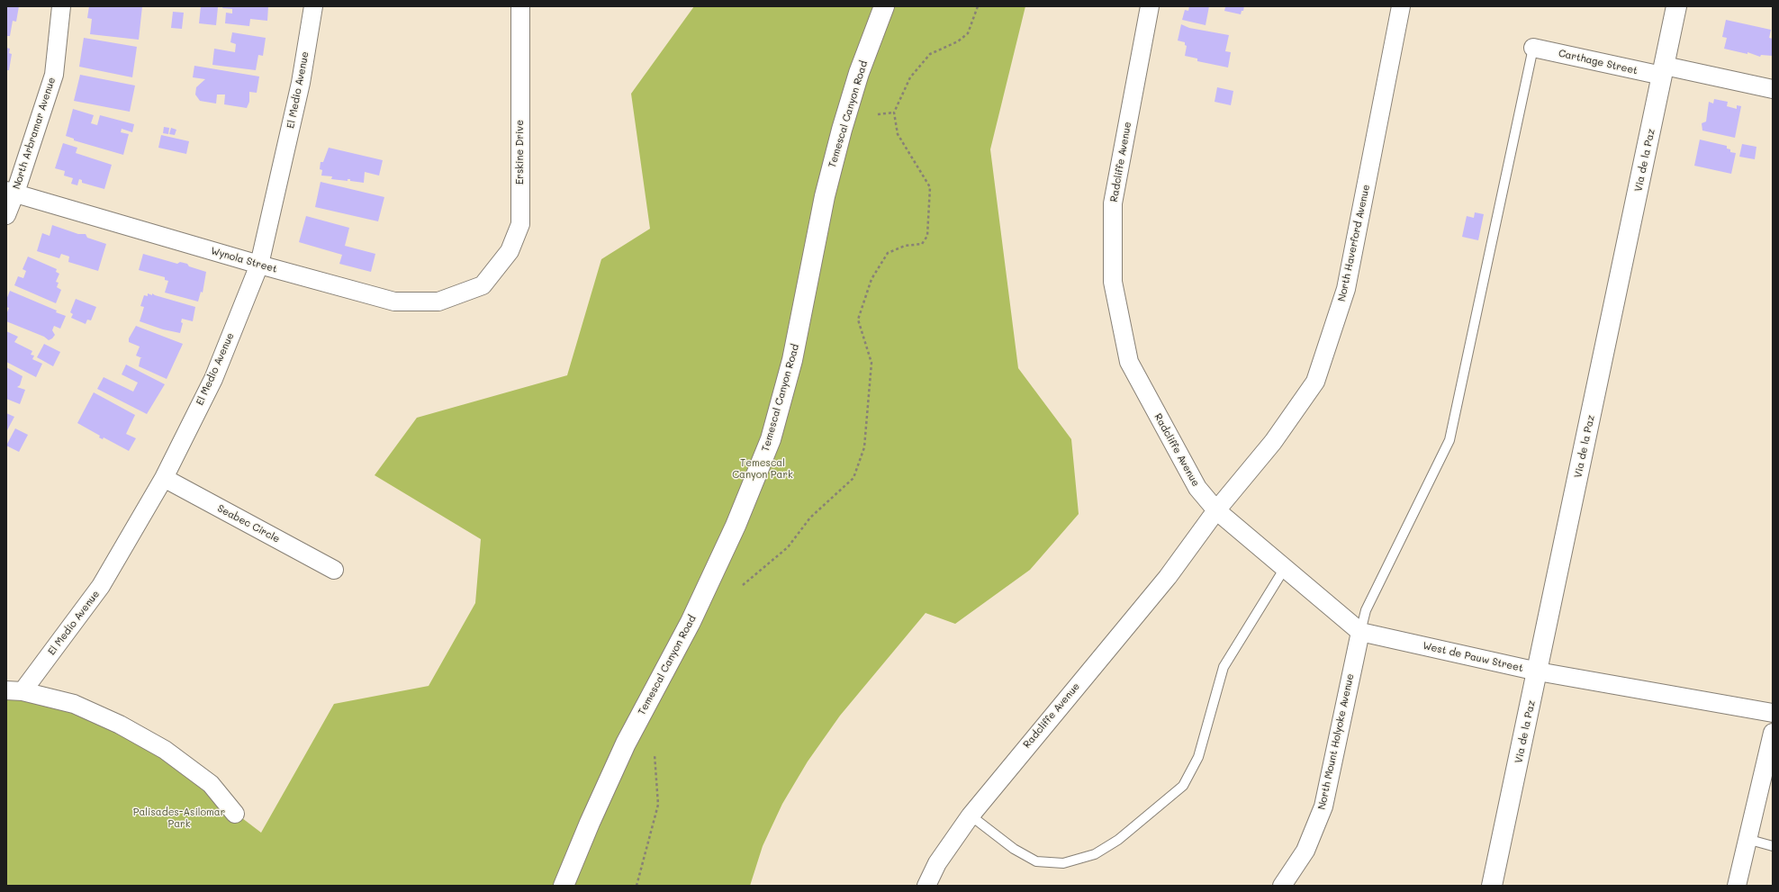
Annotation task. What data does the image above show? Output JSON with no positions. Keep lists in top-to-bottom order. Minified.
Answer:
{"streets":{"main road":["Temescal Canyon Road","Via de la Paz"],"street":["Carthage Street","El Medio Avenue","North Arbramar Avenue","Erskine Drive","Radcliffe Avenue","North Haverford Avenue","Wynola Street","Seabec Circle","West de Pauw Street","North Mount Holyoke Avenue"]},"crossings":[["Carthage Street","Via de la Paz"],["El Medio Avenue","Wynola Street"],["El Medio Avenue","Seabec Circle"],["North Arbramar Avenue","Wynola Street"],["Erskine Drive","Wynola Street"],["Via de la Paz","West de Pauw Street"],["Radcliffe Avenue","North Haverford Avenue"],["Radcliffe Avenue","West de Pauw Street"],["North Haverford Avenue","West de Pauw Street"],["West de Pauw Street","North Mount Holyoke Avenue"]],"parks":["Temescal Canyon Park","Palisades-Asilomar Park"]}
